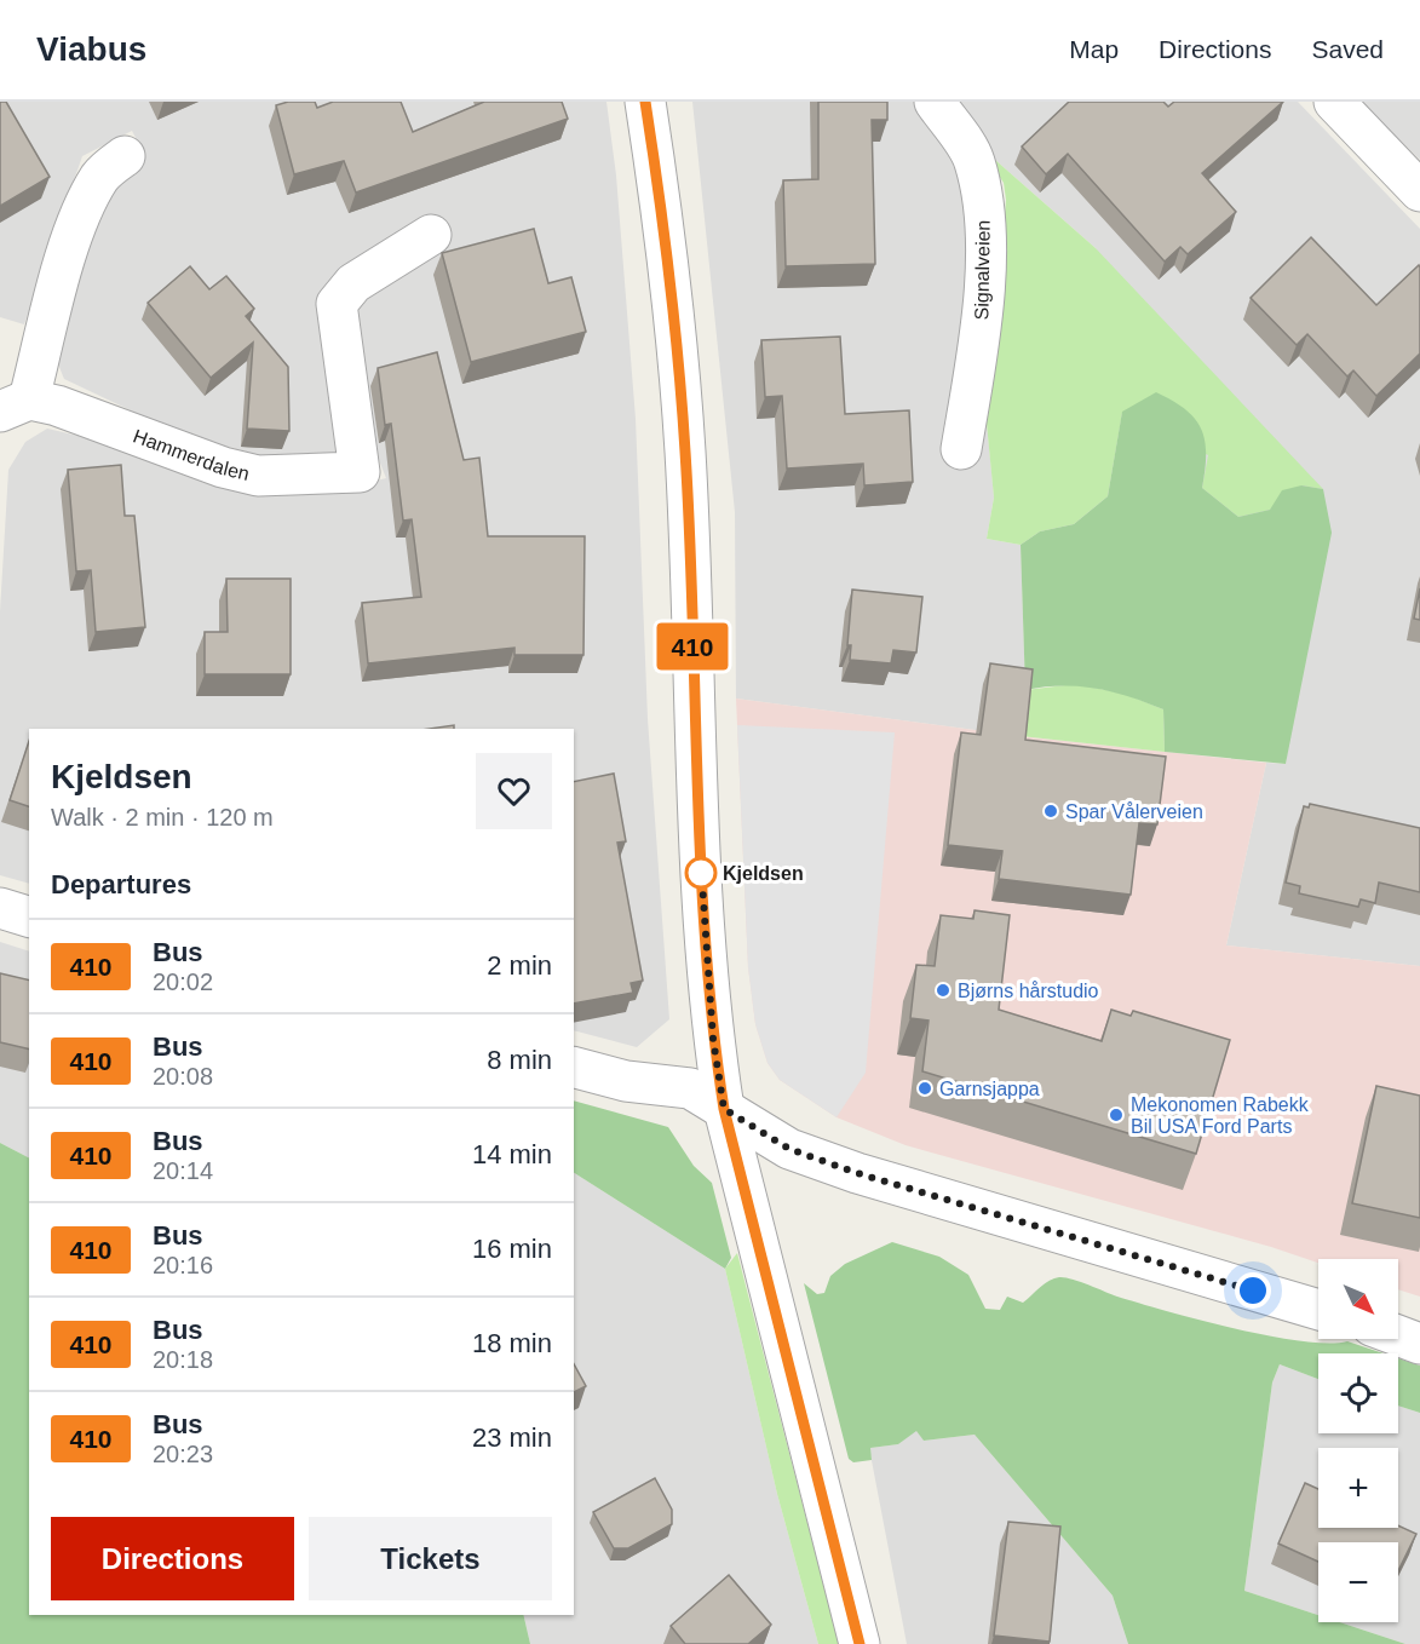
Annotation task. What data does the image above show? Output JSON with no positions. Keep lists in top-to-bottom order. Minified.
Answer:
{"streets":{"street":["Signalveien","Hammerdalen"]},"places":["Spar Vålerveien","Kjeldsen","Bjørns hårstudio","Garnsjappa","Mekonomen Rabekk Bil USA Ford Parts"],"lines":["bus line 410"],"north":"bottom right","page":{"header":"Viabus","nav":["Map","Directions","Saved"],"on_map":"410","heading":[["Kjeldsen","Walk · 2 min · 120 m"],"Departures"],"list":[{"mark":"410","name":"Bus","note":"20:02","value":"2 min"},{"mark":"410","name":"Bus","note":"20:08","value":"8 min"},{"mark":"410","name":"Bus","note":"20:14","value":"14 min"},{"mark":"410","name":"Bus","note":"20:16","value":"16 min"},{"mark":"410","name":"Bus","note":"20:18","value":"18 min"},{"mark":"410","name":"Bus","note":"20:23","value":"23 min"}],"map_buttons":["+","−"],"buttons":["Directions","Tickets"]}}
